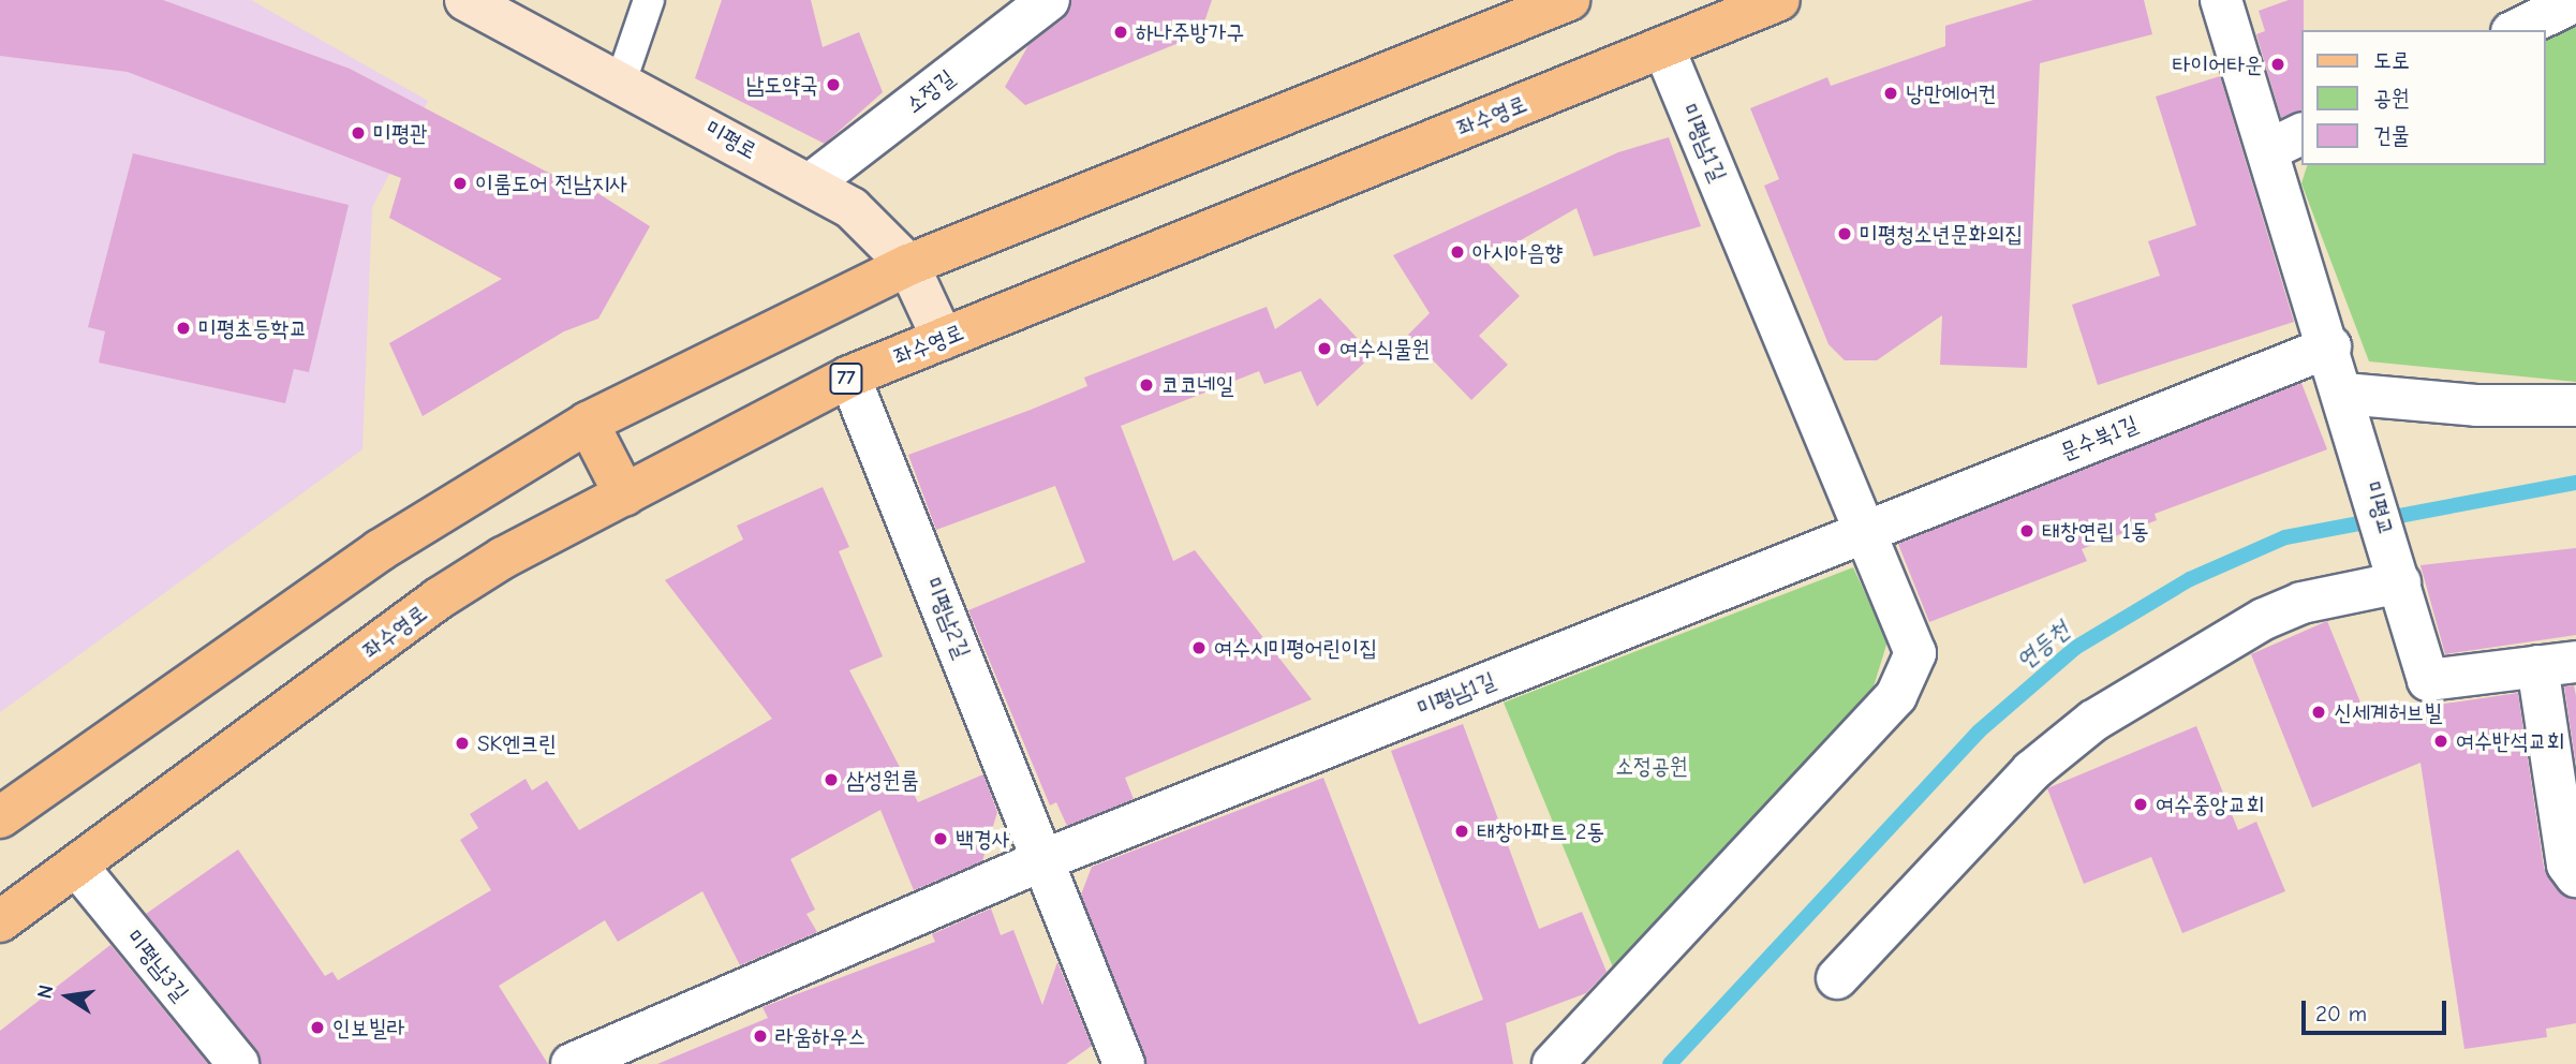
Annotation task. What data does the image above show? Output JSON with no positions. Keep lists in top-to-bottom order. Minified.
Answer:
{"streets":{"main road":["좌수영로","77"],"street":["소정길","미평로","미평남1길","문수북1길","미평교","미평남2길","미평남3길"]},"crossings":[["소정길","미평로"],["좌수영로","미평로"],["좌수영로","미평남1길"],["좌수영로","미평남2길"],["좌수영로","미평남3길"],["미평남1길","문수북1길"],["미평남1길","미평남2길"]],"water":["연등천"],"parks":["소정공원"],"places":["하나주방가구","타이어타운","남도약국","낭만에어컨","미평관","이룸도어 전남지사","미평청소년문화의집","아시아음향","미평초등학교","여수식물원","코코네일","태창연립 1동","여수시미평어린이집","신세계허브빌","여수반석교회","SK엔크린","삼성원룸","여수중앙교회","태창아파트 2동","백경사","인보빌라","라움하우스"],"legend":["도로","공원","건물"],"scale_bar":"20 m","north":"left"}
